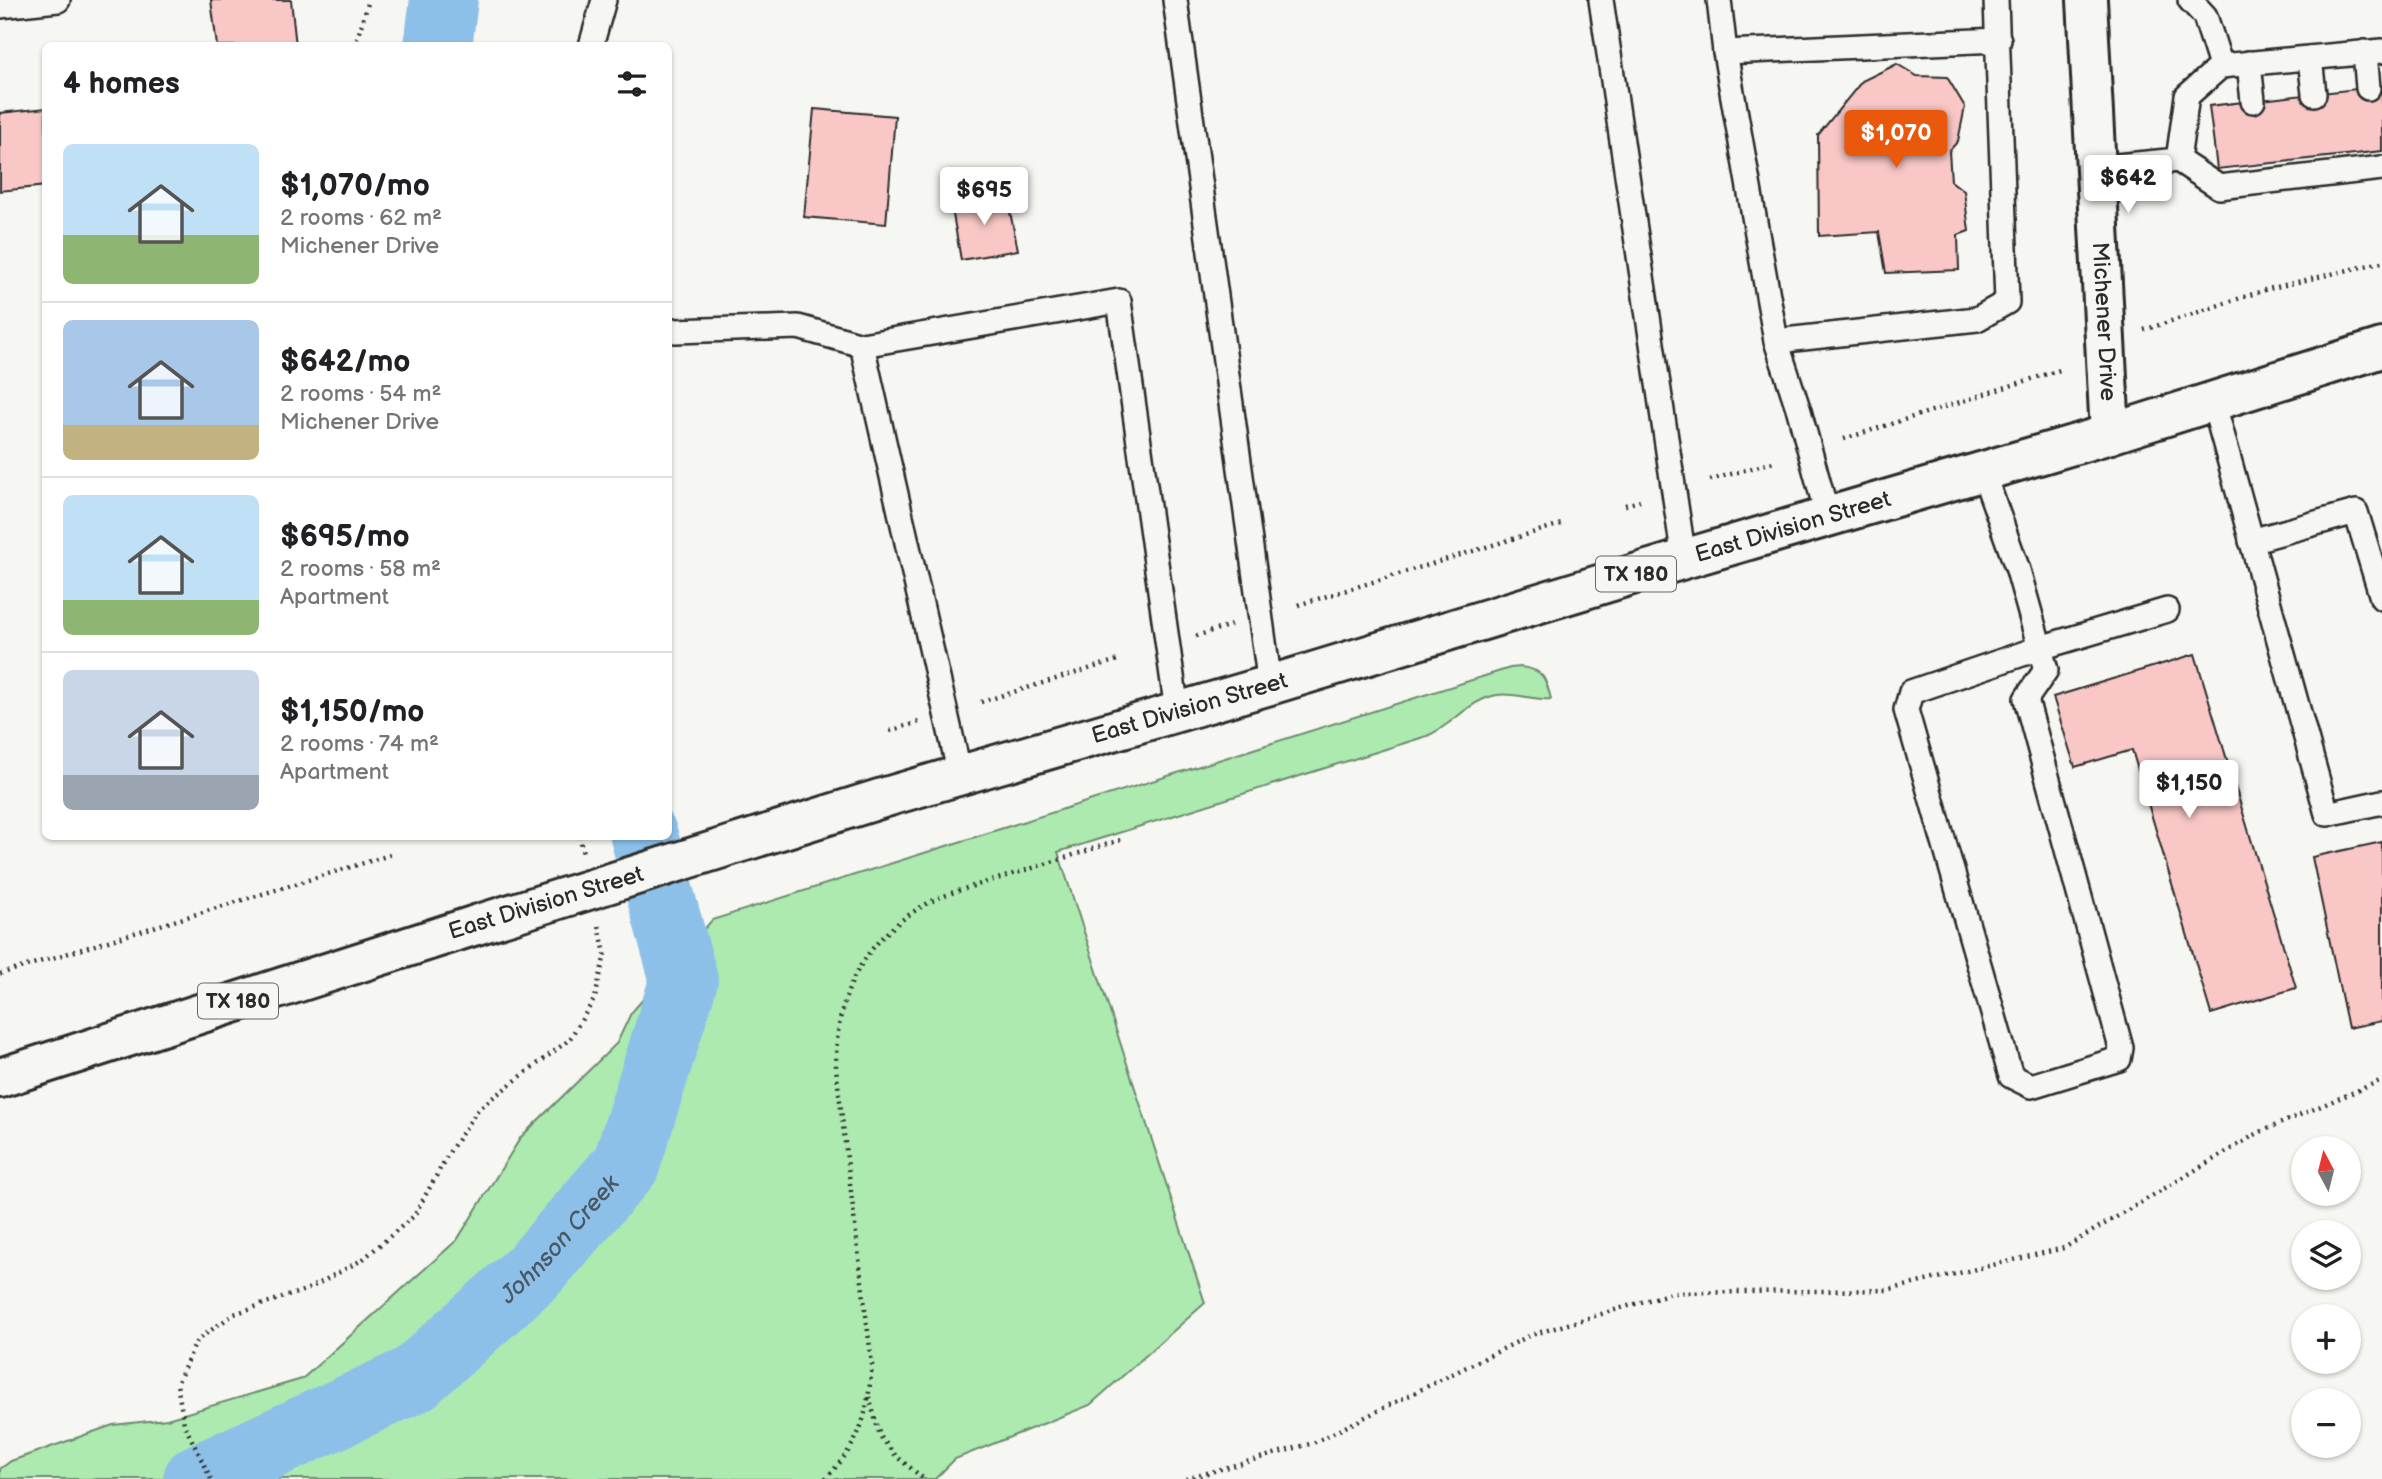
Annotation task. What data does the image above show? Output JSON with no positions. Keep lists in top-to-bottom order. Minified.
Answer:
{"streets":{"main road":["Michener Drive","East Division Street","TX 180"]},"crossings":[["Michener Drive","East Division Street"]],"water":["Johnson Creek"],"north":"top","page":{"heading":"4 homes","price":["$1,070","$642","$695","$1,150"],"list":[{"name":"$1,070/mo","note":"2 rooms · 62 m² · Michener Drive"},{"name":"$642/mo","note":"2 rooms · 54 m² · Michener Drive"},{"name":"$695/mo","note":"2 rooms · 58 m² · Apartment"},{"name":"$1,150/mo","note":"2 rooms · 74 m² · Apartment"}],"map_buttons":["+","−"]}}
